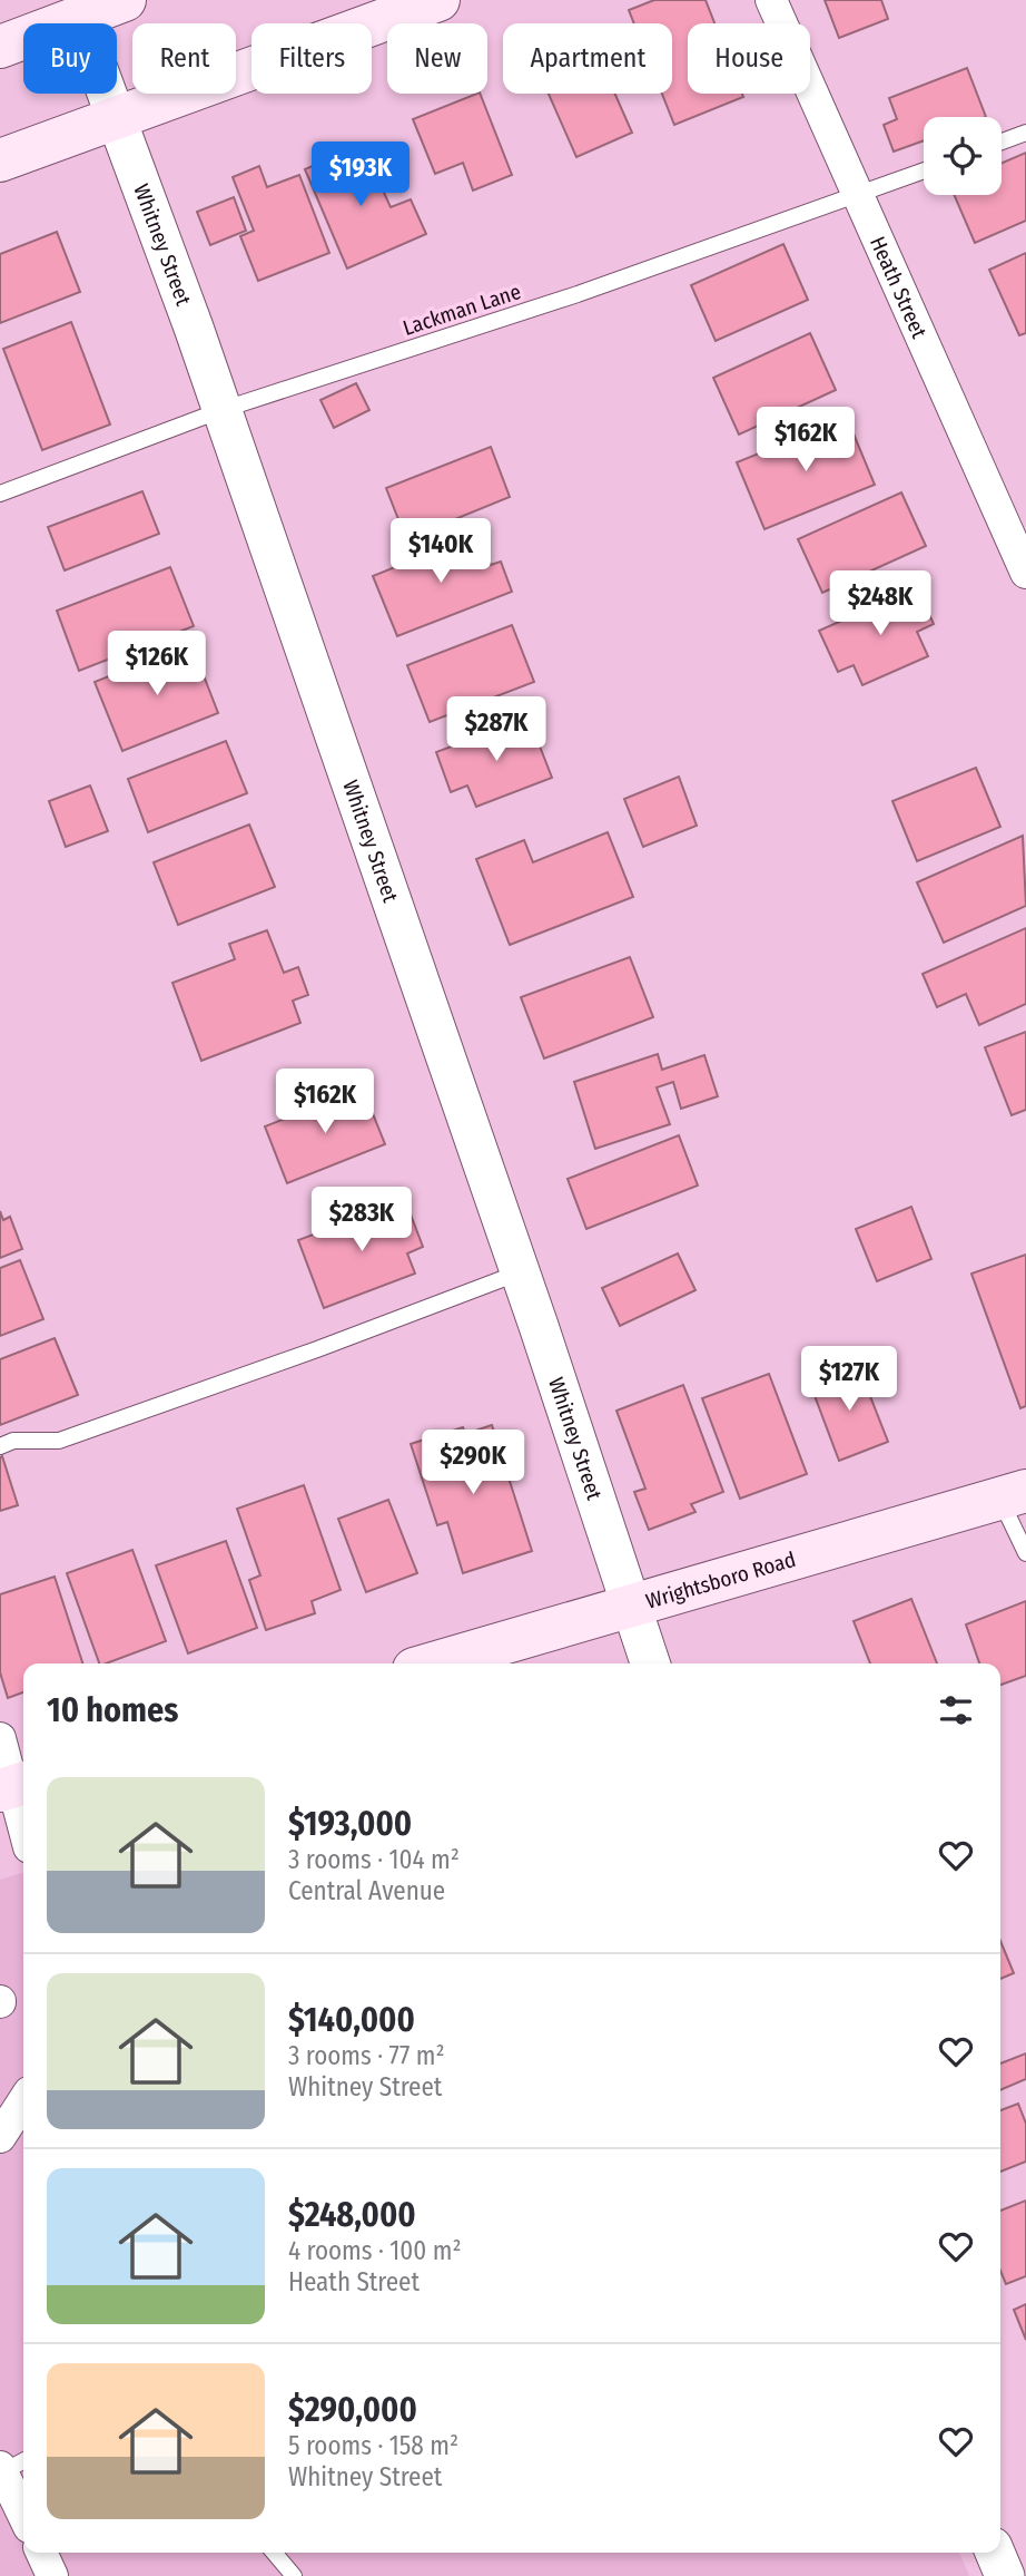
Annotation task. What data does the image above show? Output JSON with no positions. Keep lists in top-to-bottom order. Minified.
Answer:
{"streets":{"main road":["Wrightsboro Road"],"street":["Whitney Street","Heath Street"],"lane":["Lackman Lane"]},"crossings":[["Whitney Street","Lackman Lane"],["Whitney Street","Wrightsboro Road"],["Heath Street","Lackman Lane"]],"page":{"chip":["Buy","Rent","Filters","New","Apartment","House"],"price":["$193K","$162K","$140K","$248K","$126K","$287K","$162K","$283K","$127K","$290K"],"heading":"10 homes","list":[{"name":"$193,000","note":"3 rooms · 104 m² · Central Avenue"},{"name":"$140,000","note":"3 rooms · 77 m² · Whitney Street"},{"name":"$248,000","note":"4 rooms · 100 m² · Heath Street"},{"name":"$290,000","note":"5 rooms · 158 m² · Whitney Street"}]}}
